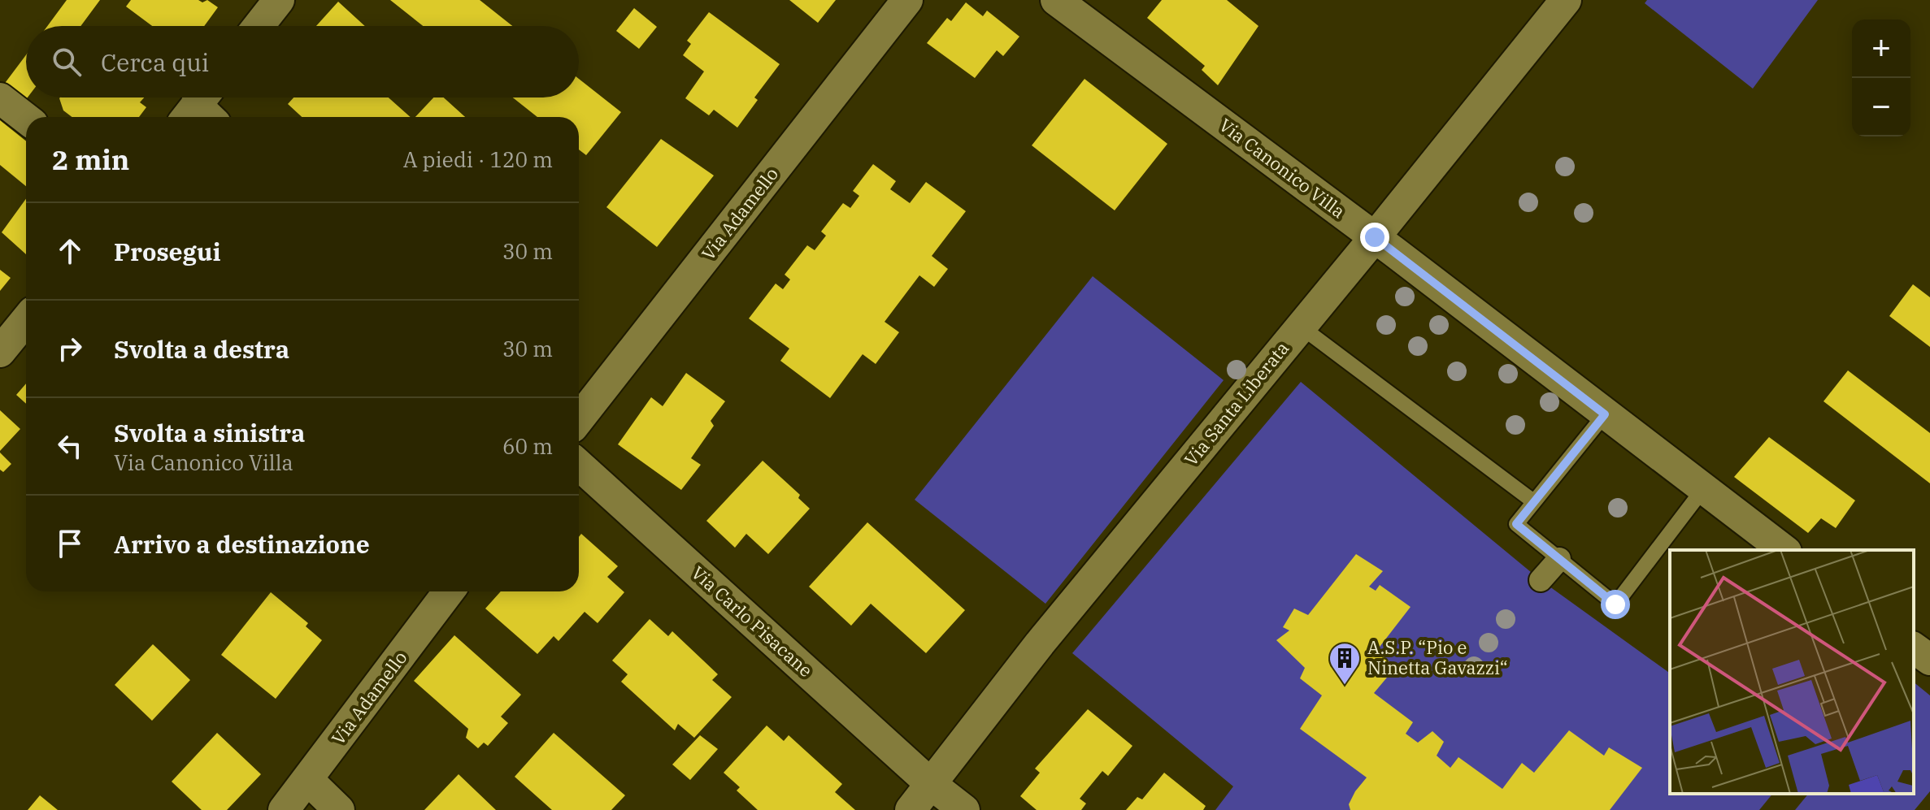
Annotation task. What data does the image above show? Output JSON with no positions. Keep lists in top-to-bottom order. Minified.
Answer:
{"streets":{"street":["Via Canonico Villa","Via Adamello","Via Santa Liberata","Via Carlo Pisacane"]},"crossings":[["Via Canonico Villa","Via Santa Liberata"],["Via Santa Liberata","Via Carlo Pisacane"]],"places":{"building":["A.S.P. “Pio e Ninetta Gavazzi“"]},"page":{"map_buttons":["+","−"],"search":"Cerca qui","heading":["2 min","A piedi · 120 m"],"list":[["Prosegui","30 m"],["Svolta a destra","30 m"],["Svolta a sinistra","Via Canonico Villa","60 m"],"Arrivo a destinazione"]}}
